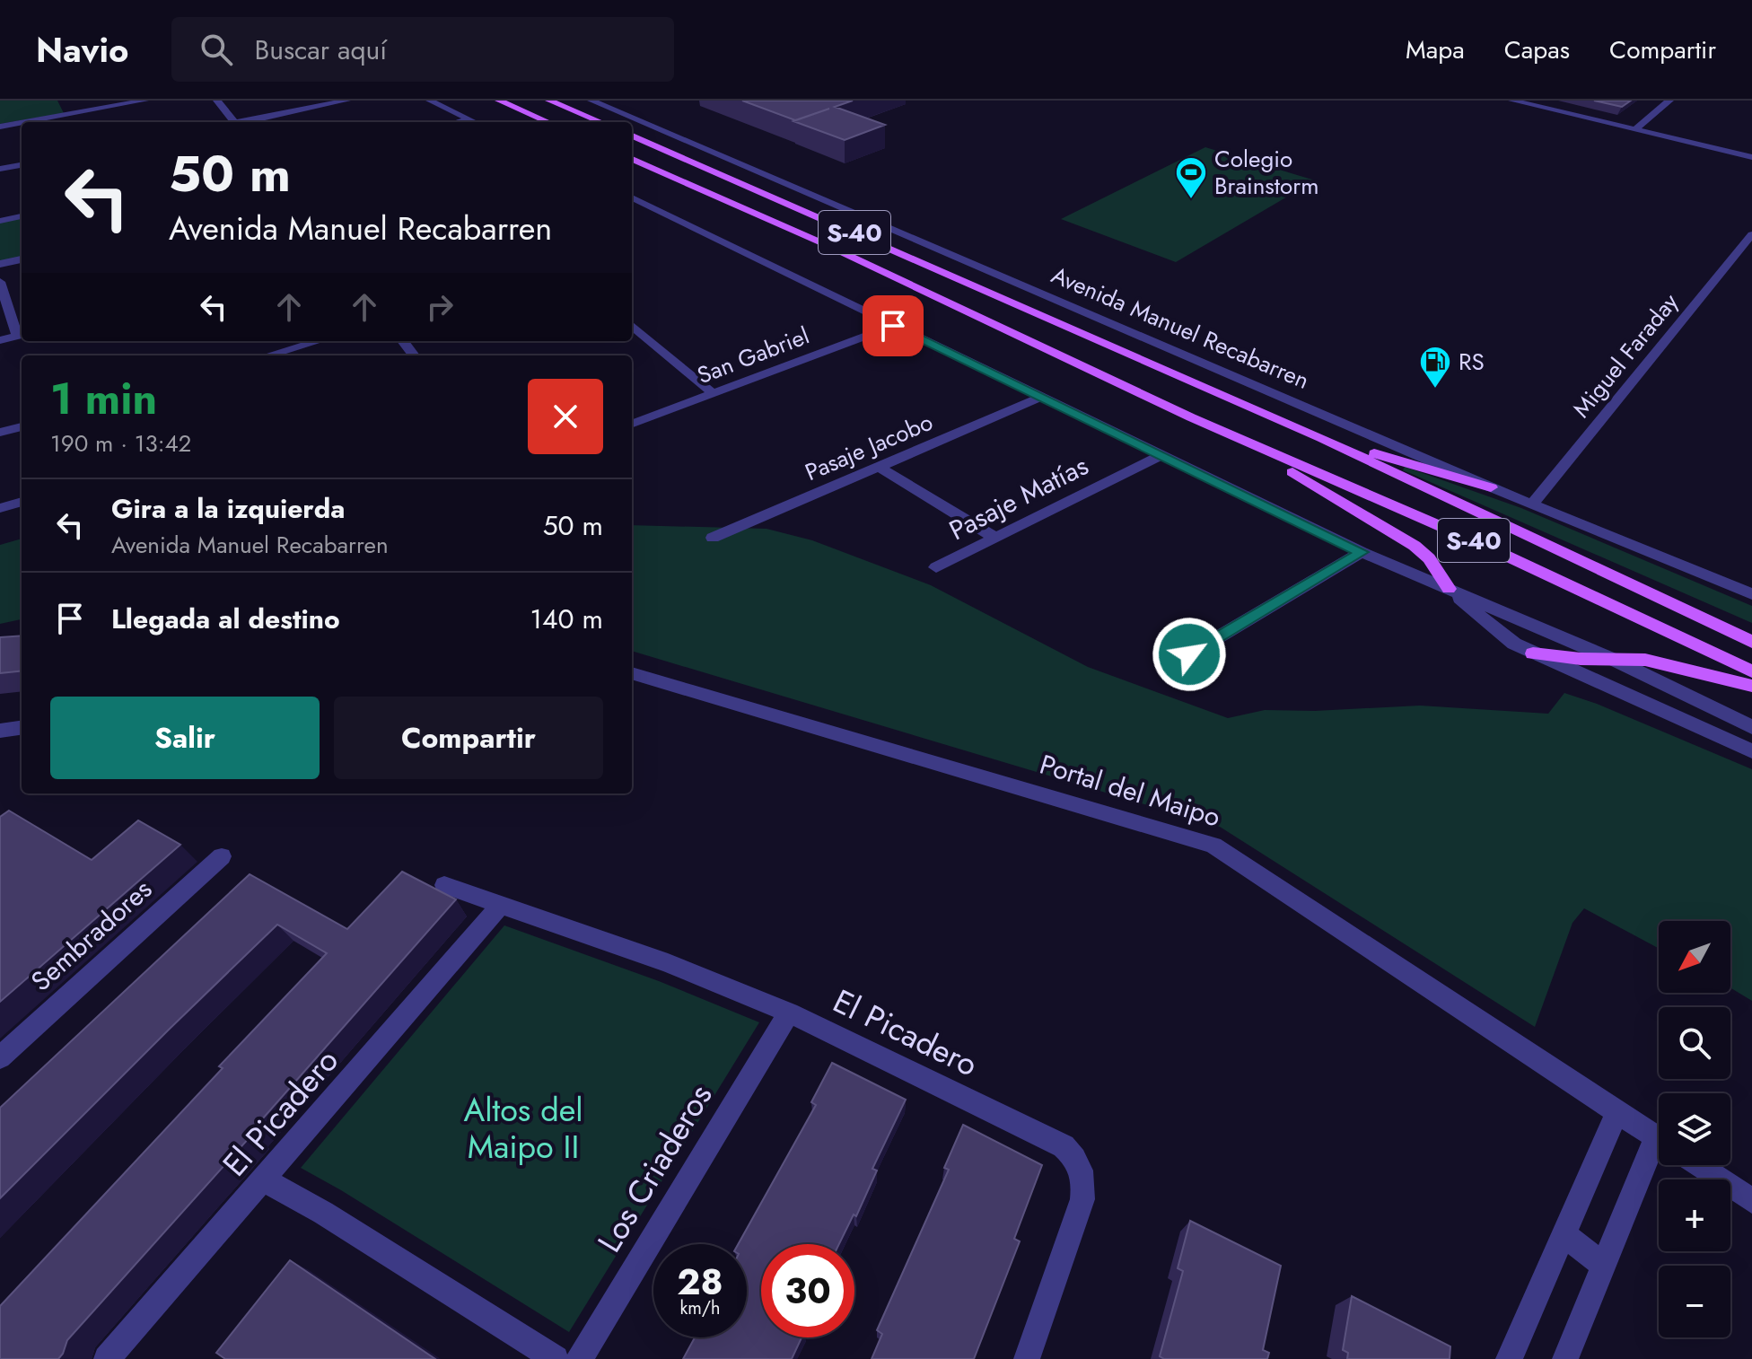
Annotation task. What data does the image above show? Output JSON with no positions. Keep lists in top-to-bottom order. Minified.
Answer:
{"streets":{"main road":["S-40","Avenida Manuel Recabarren"],"street":["San Gabriel","Miguel Faraday","Pasaje Jacobo","Pasaje Matías","Portal del Maipo","Sembradores","El Picadero","Los Criaderos"]},"crossings":[["Avenida Manuel Recabarren","Miguel Faraday"],["El Picadero","Los Criaderos"]],"parks":["Altos del Maipo II"],"places":{"sports":["Colegio Brainstorm"],"fuel station":["RS"]},"north":"bottom left","page":{"header":"Navio","search":"Buscar aquí","nav":["Mapa","Capas","Compartir"],"turn":["50 m","Avenida Manuel Recabarren"],"heading":["1 min","190 m · 13:42"],"list":[{"name":"Gira a la izquierda","note":"Avenida Manuel Recabarren","value":"50 m"},{"name":"Llegada al destino","value":"140 m"}],"buttons":["Salir","Compartir"],"map_buttons":["+","−"],"speed":"28 km/h","limit":"30"}}
